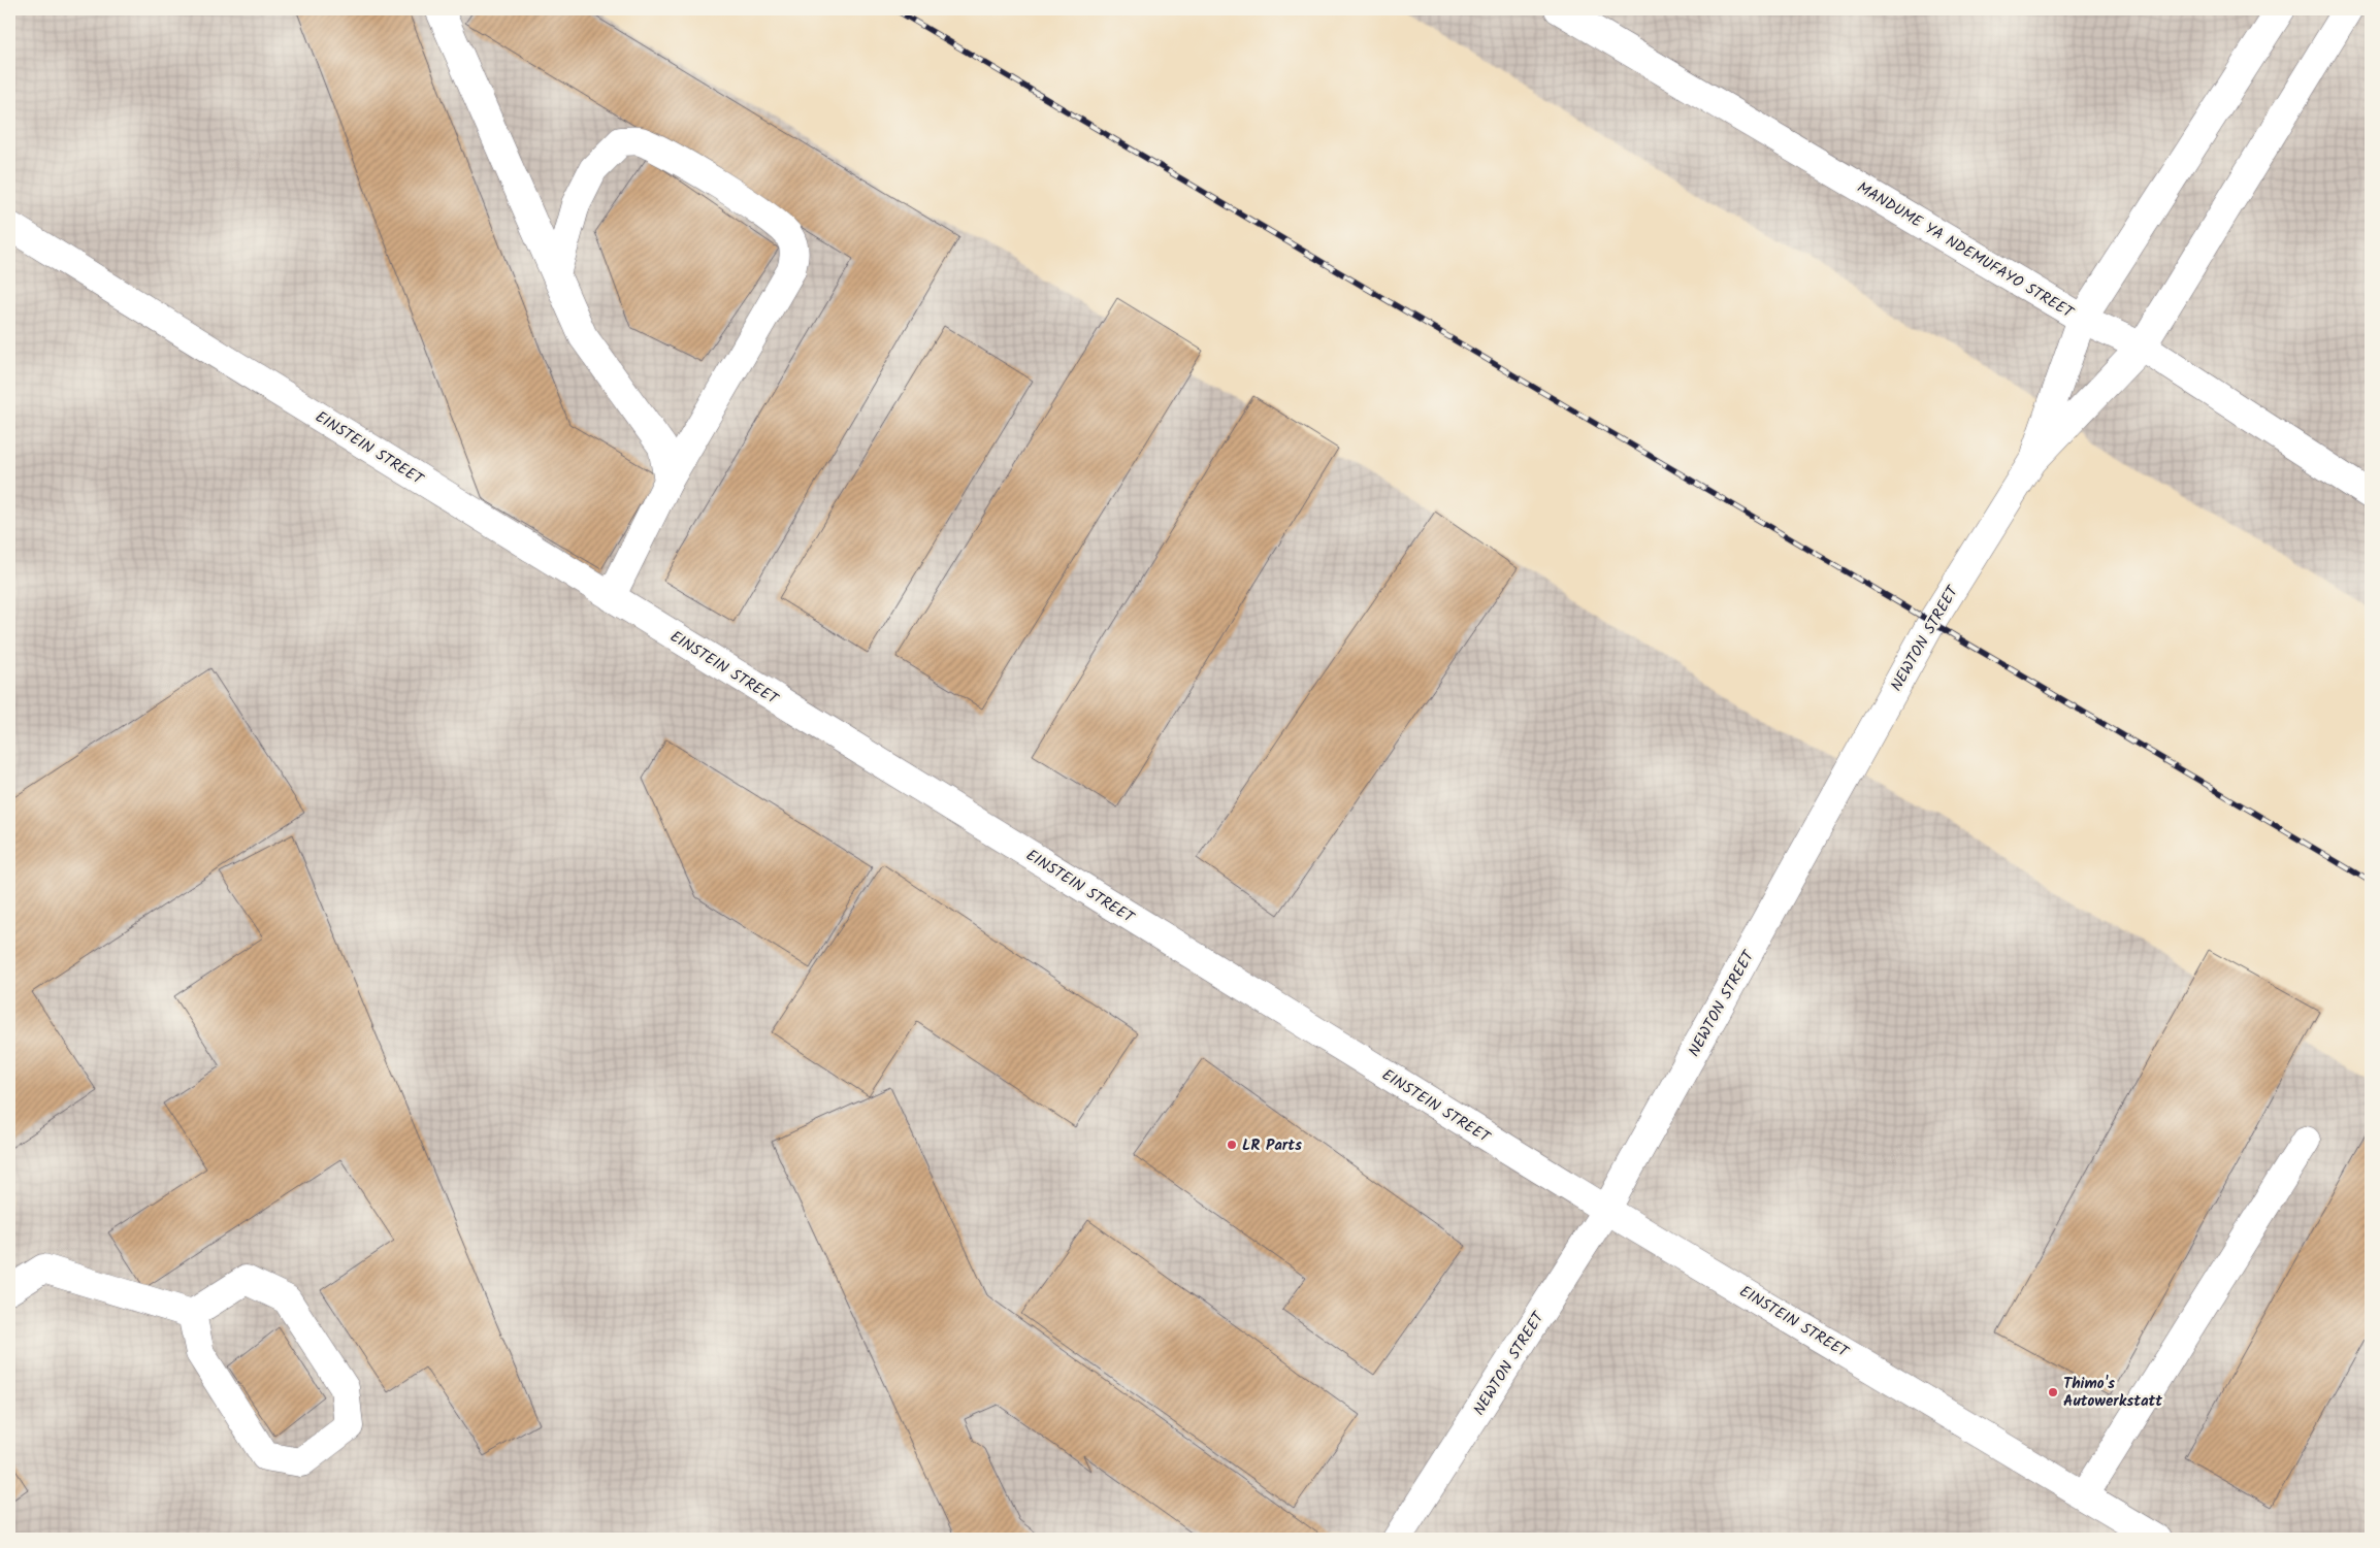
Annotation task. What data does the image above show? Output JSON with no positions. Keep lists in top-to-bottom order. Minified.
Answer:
{"streets":{"street":["MANDUME YA NDEMUFAYO STREET","EINSTEIN STREET","NEWTON STREET"]},"crossings":[["MANDUME YA NDEMUFAYO STREET","NEWTON STREET"],["EINSTEIN STREET","NEWTON STREET"]],"places":["LR Parts","Thimo's Autowerkstatt"]}
